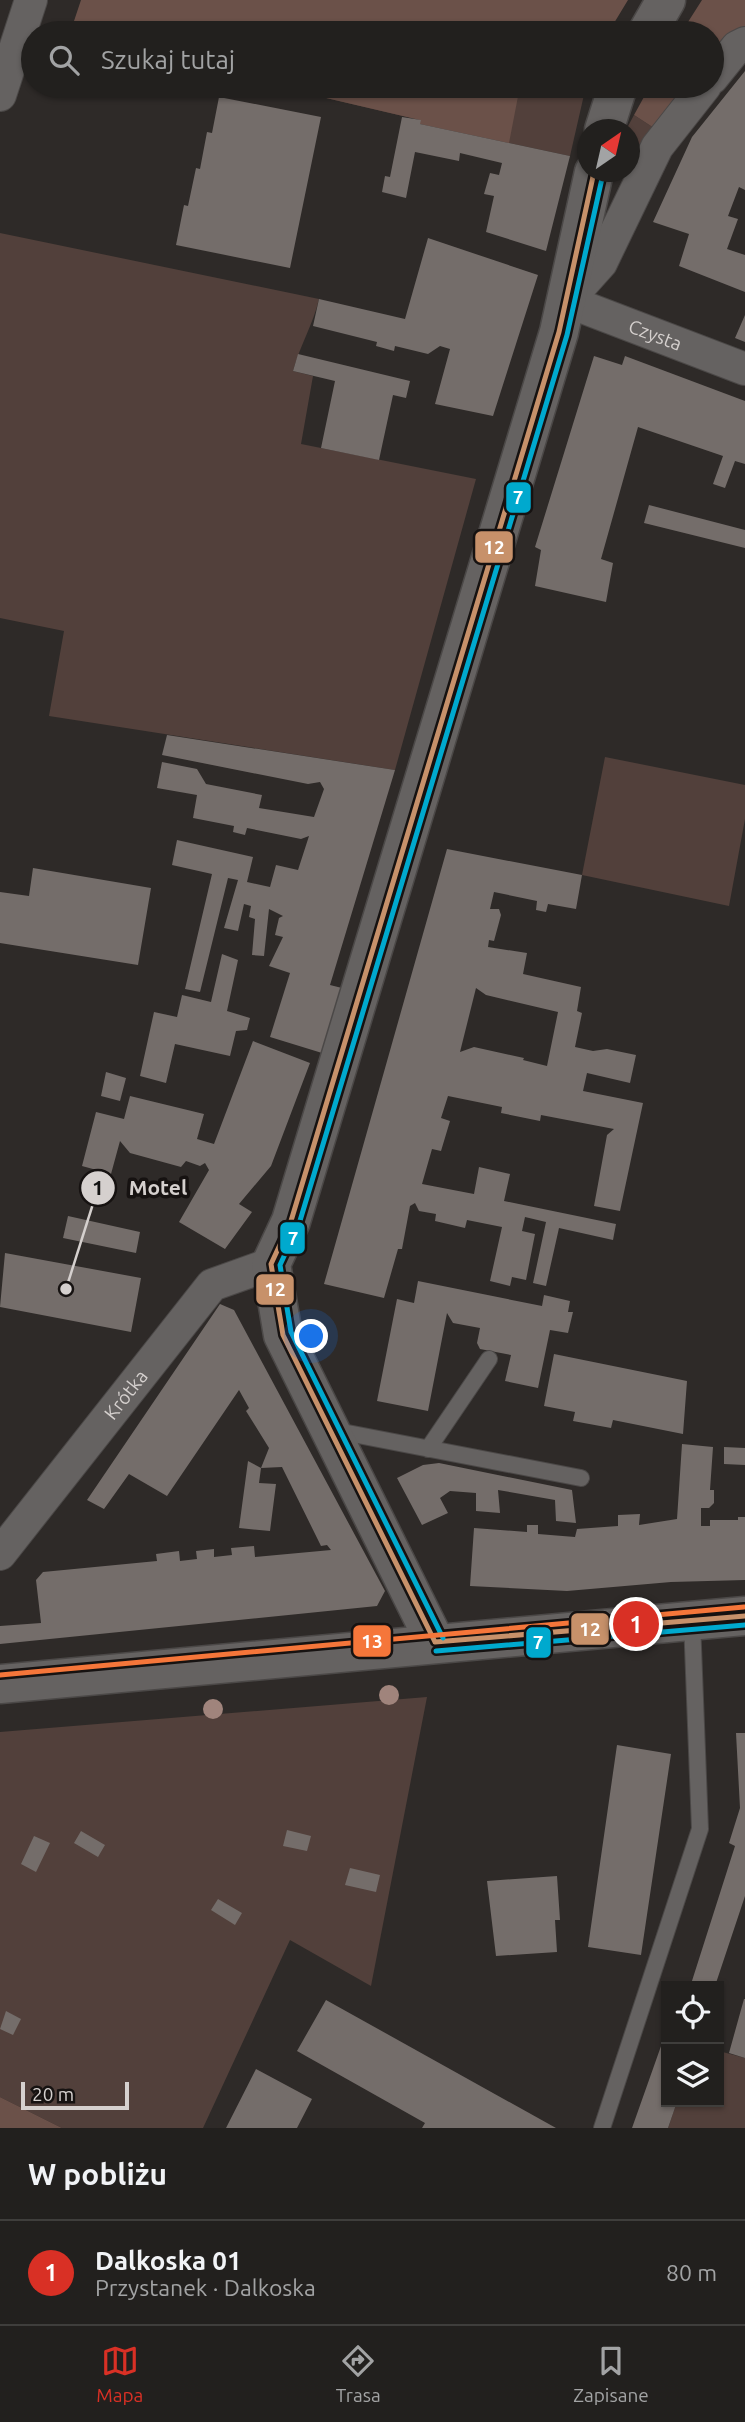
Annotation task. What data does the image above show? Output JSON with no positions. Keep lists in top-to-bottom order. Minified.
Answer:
{"streets":{"street":["Czysta","Krótka"]},"places":["Motel"],"lines":["transit line 12","transit line 7","transit line 13"],"scale_bar":"20 m","north":"top right","page":{"search":"Szukaj tutaj","pins":"1","scale":"20 m","heading":"W pobliżu","list":[{"mark":"1","name":"Dalkoska 01","note":"Przystanek · Dalkoska","value":"80 m"}],"nav":["Mapa","Trasa","Zapisane"]}}
